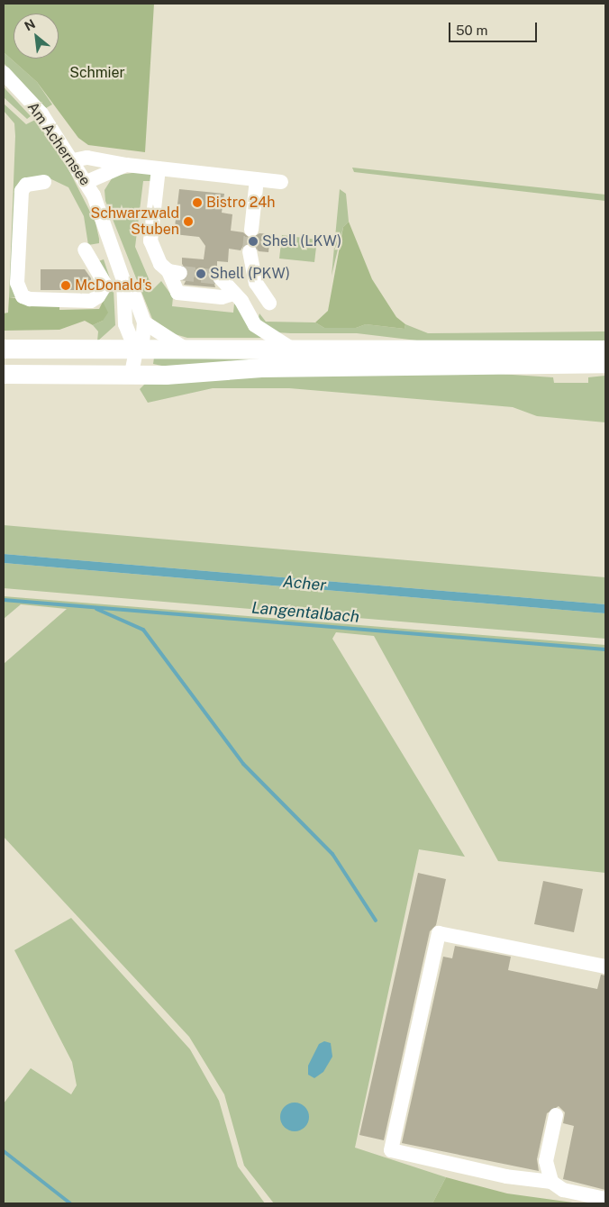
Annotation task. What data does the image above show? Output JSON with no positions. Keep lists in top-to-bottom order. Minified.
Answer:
{"streets":{"street":["Am Achernsee"]},"water":["Acher","Langentalbach"],"parks":["Schmier"],"places":["Bistro 24h","Schwarzwald Stuben","Shell (LKW)","Shell (PKW)","McDonald's"],"scale_bar":"50 m","north":"top left"}
